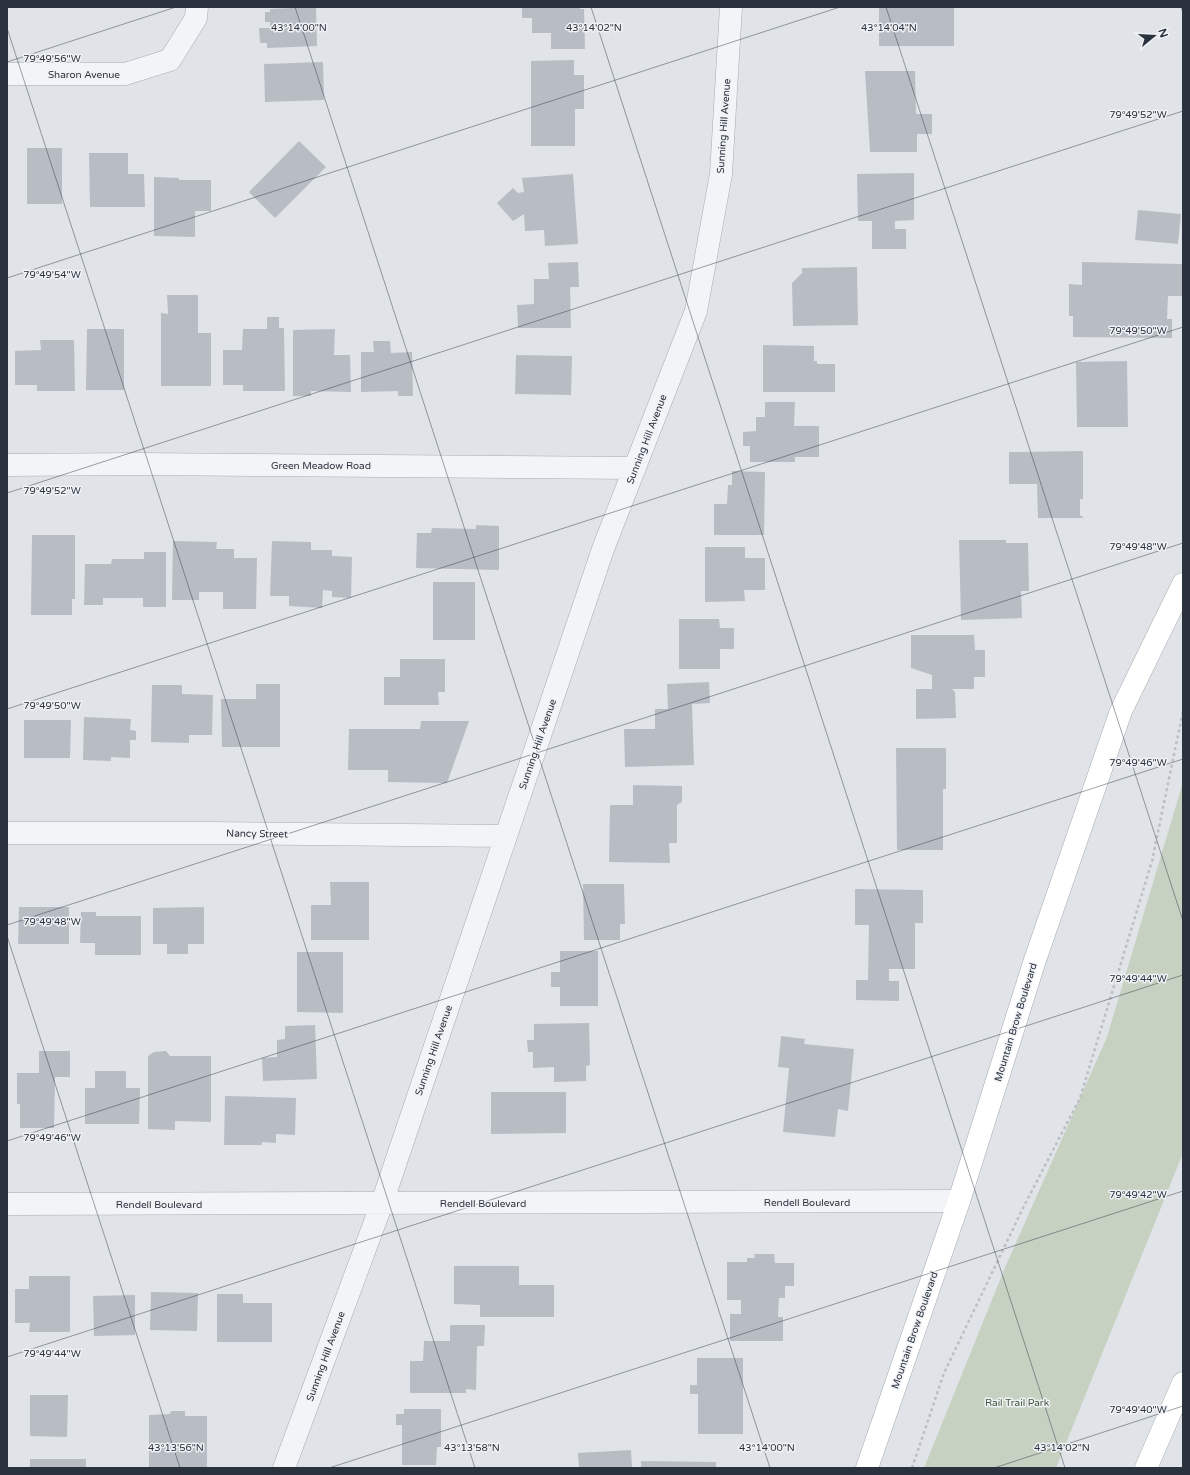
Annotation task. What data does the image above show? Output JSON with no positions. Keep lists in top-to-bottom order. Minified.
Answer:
{"streets":{"main road":["Mountain Brow Boulevard"],"street":["Sharon Avenue","Sunning Hill Avenue","Green Meadow Road","Nancy Street","Rendell Boulevard"]},"crossings":[["Sunning Hill Avenue","Green Meadow Road"],["Sunning Hill Avenue","Nancy Street"],["Sunning Hill Avenue","Rendell Boulevard"],["Mountain Brow Boulevard","Rendell Boulevard"]],"parks":["Rail Trail Park"],"north":"right","coordinates":["43°14'00\"N","43°14'02\"N","43°14'04\"N","79°49'56\"W","79°49'52\"W","79°49'54\"W","79°49'50\"W","79°49'48\"W","79°49'46\"W","79°49'44\"W","79°49'42\"W","79°49'40\"W","43°13'56\"N","43°13'58\"N"]}
